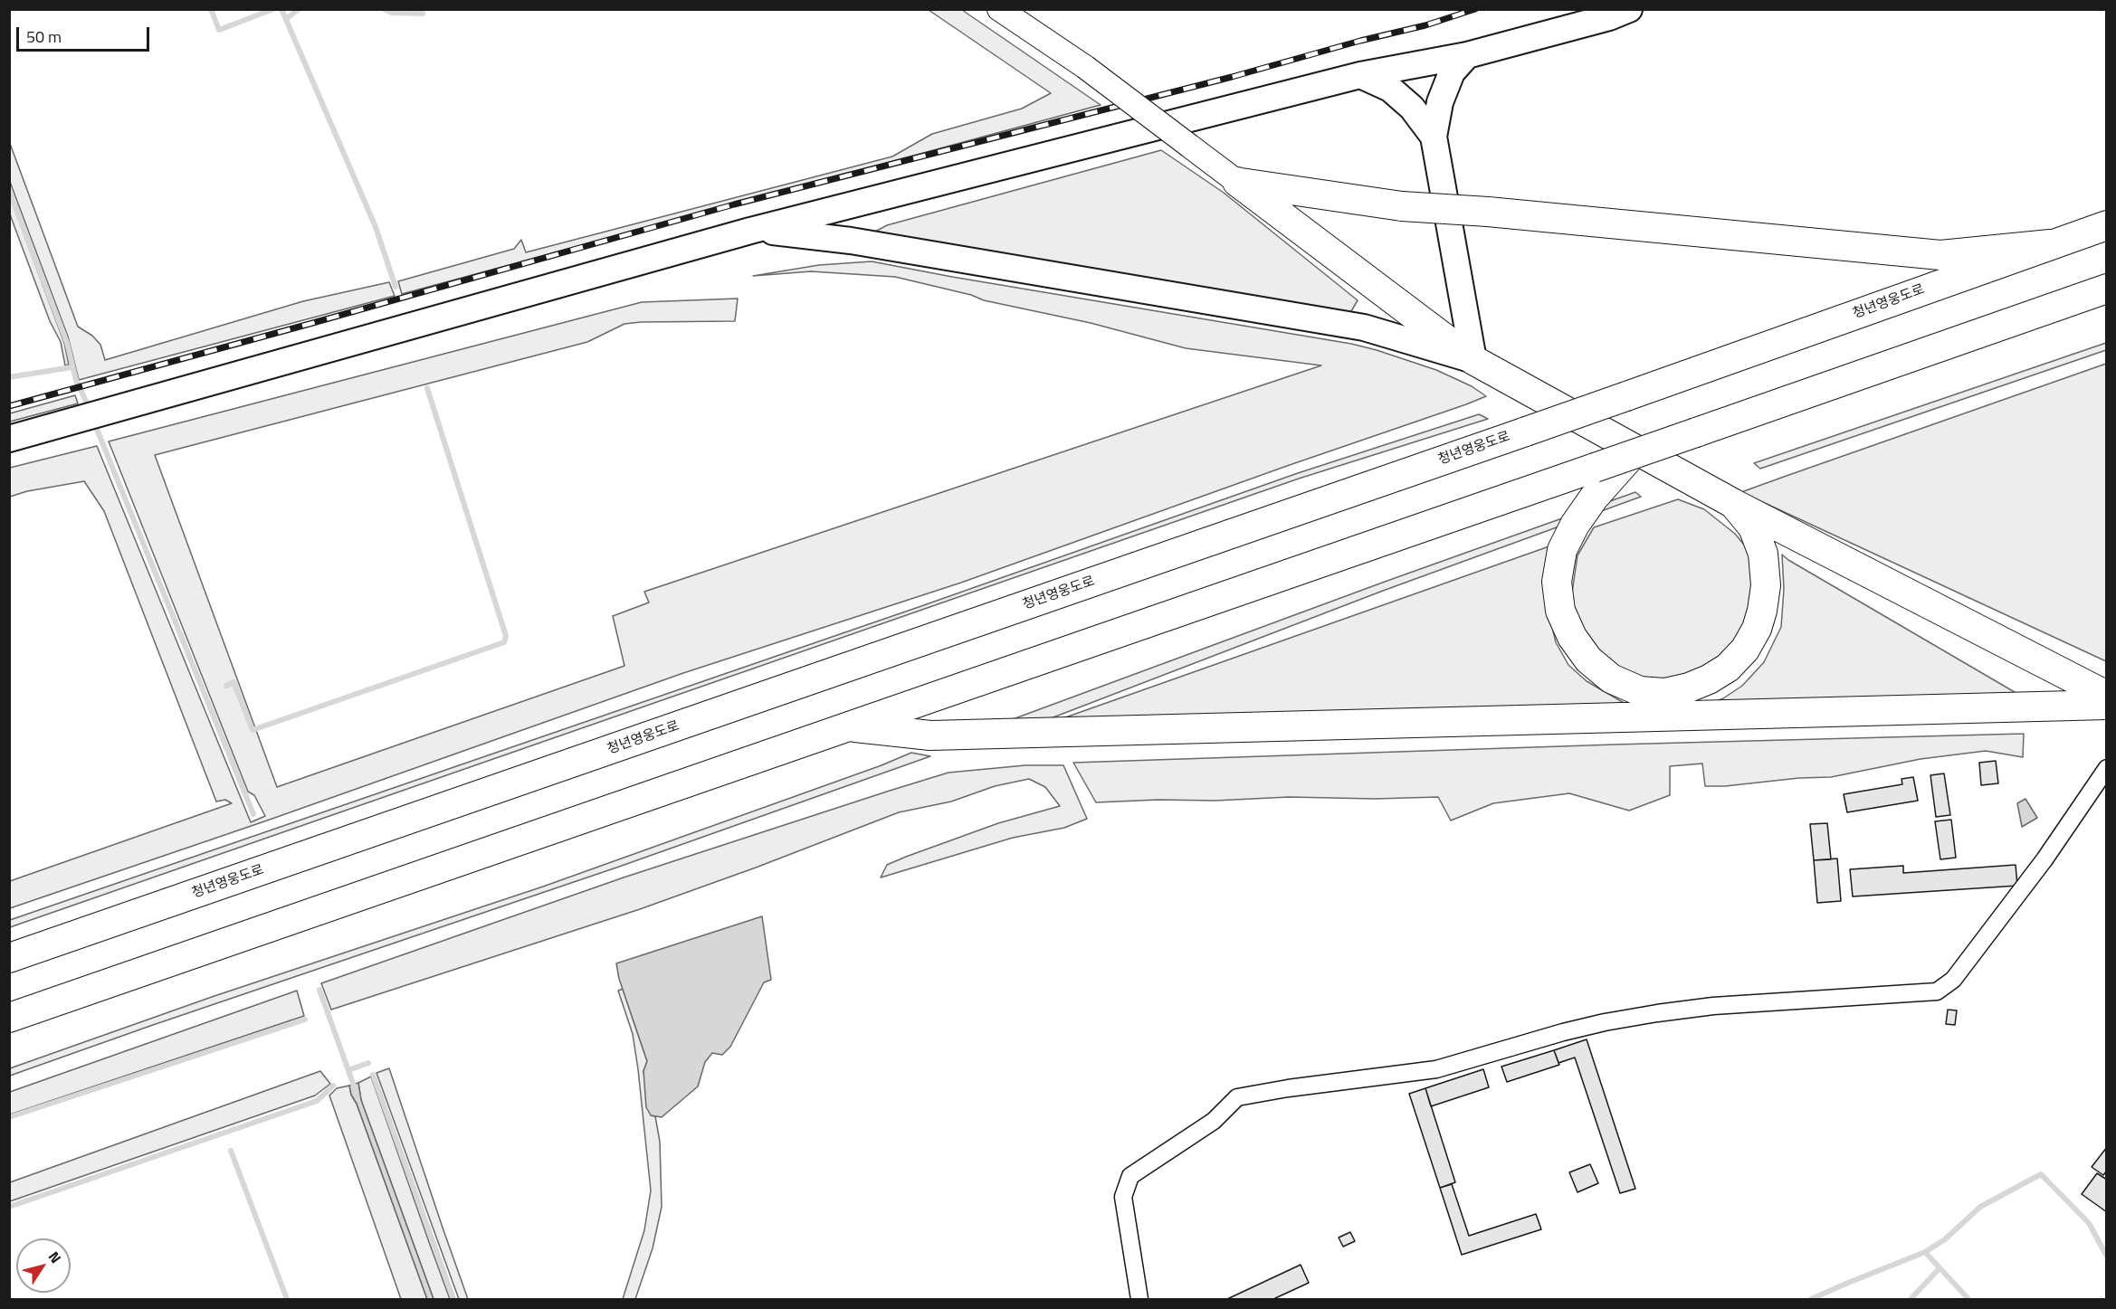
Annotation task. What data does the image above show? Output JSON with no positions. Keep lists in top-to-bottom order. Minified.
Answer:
{"streets":{"highway":["청년영웅도로"]},"scale_bar":"50 m","north":"top right"}
